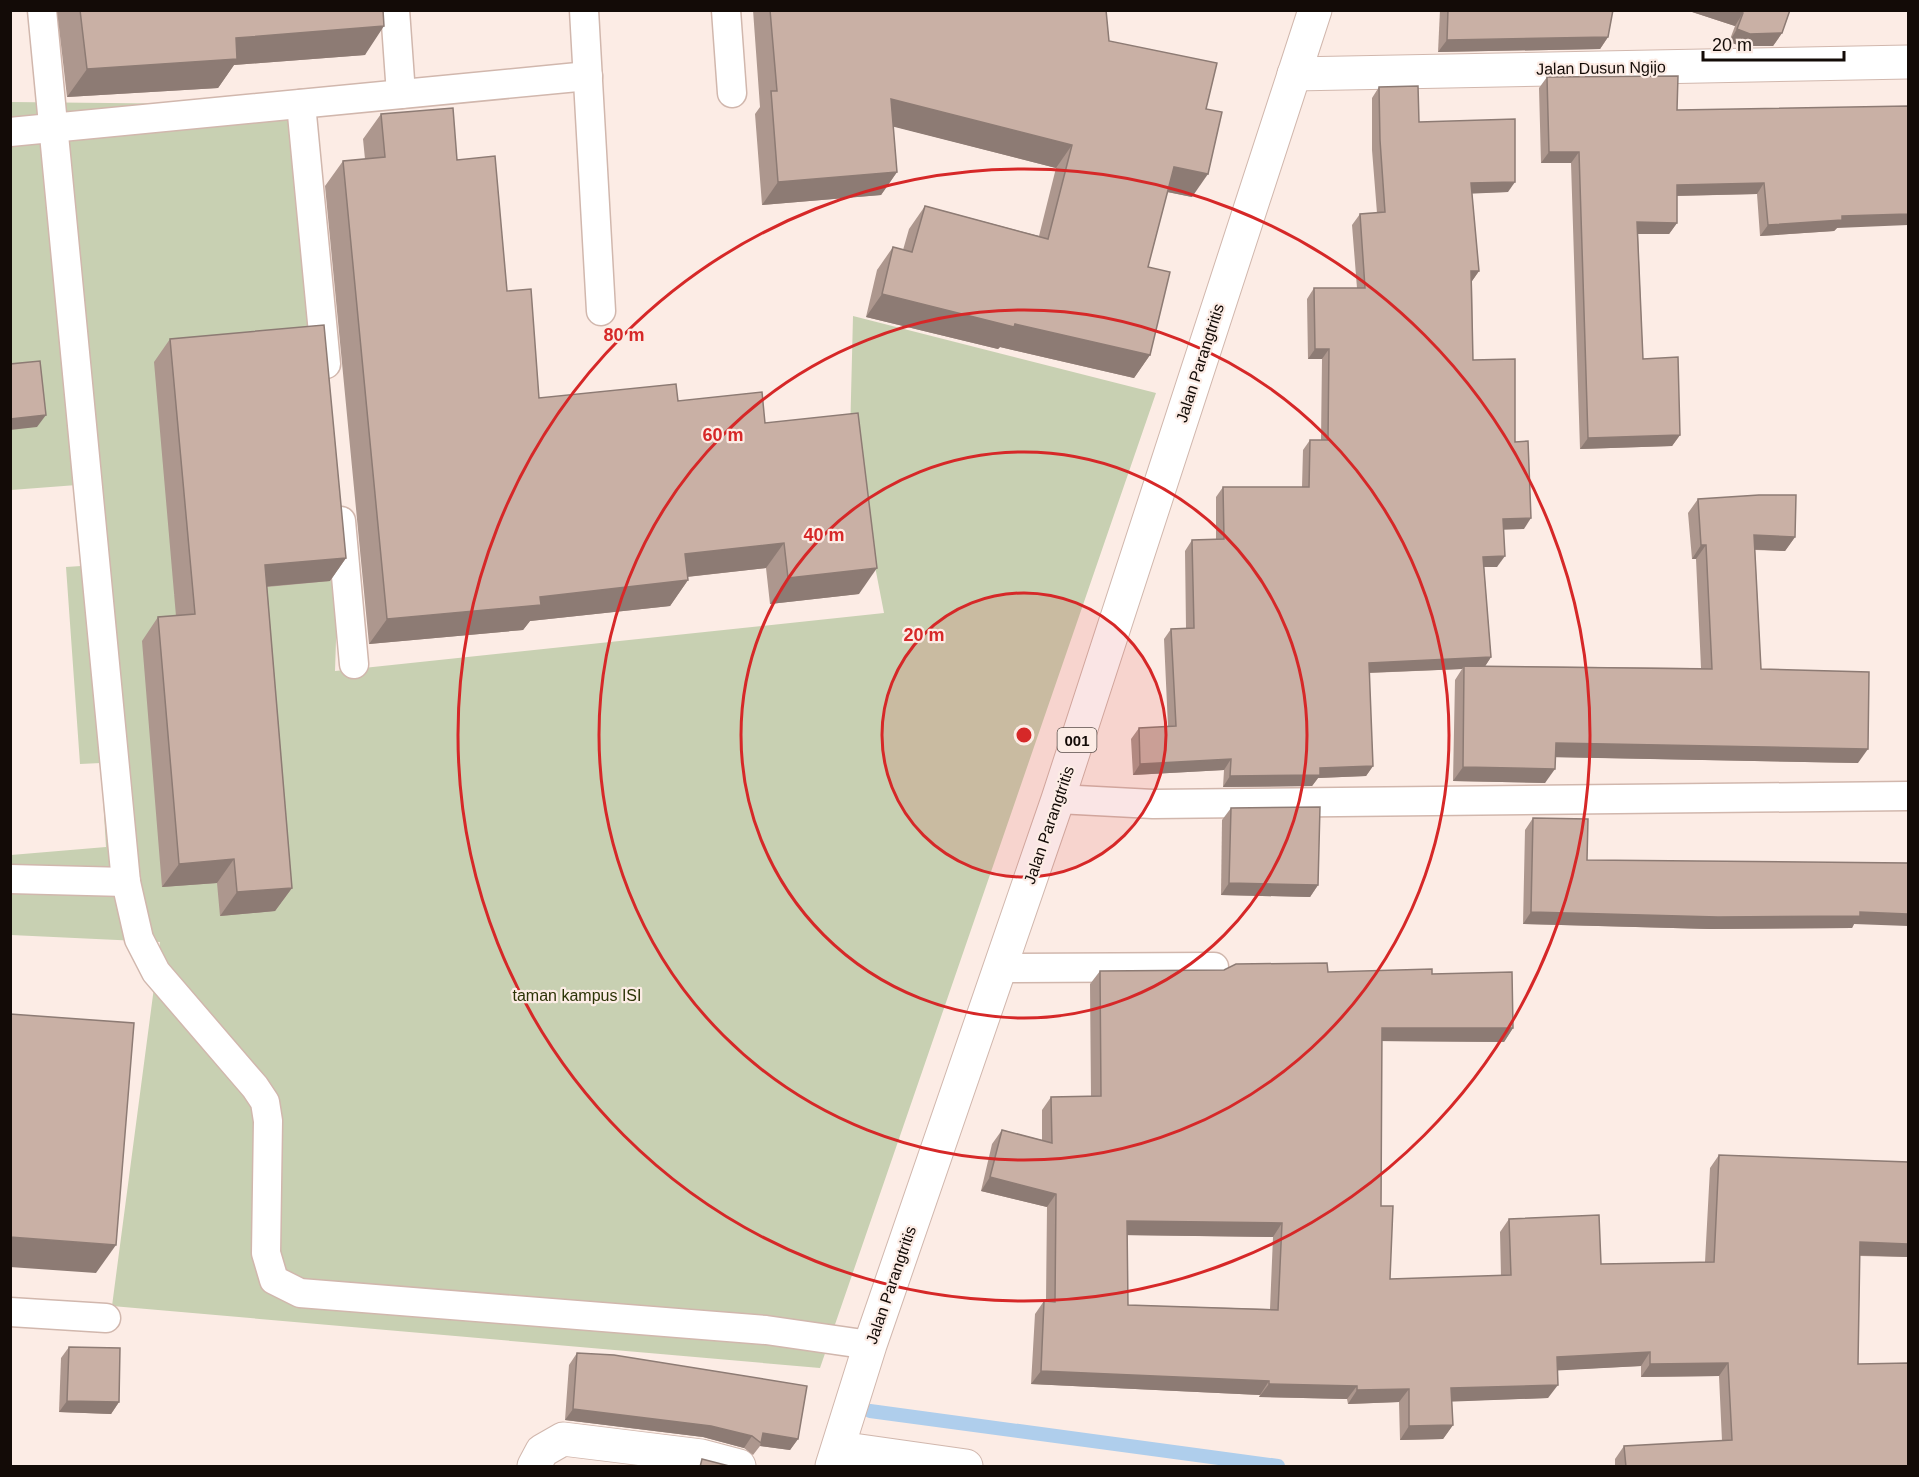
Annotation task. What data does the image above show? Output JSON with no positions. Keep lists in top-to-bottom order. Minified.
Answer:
{"streets":{"main road":["Jalan Dusun Ngijo","Jalan Parangtritis","001"]},"crossings":[["Jalan Dusun Ngijo","Jalan Parangtritis"]],"parks":["taman kampus ISI"],"scale_bar":"20 m","rings":["80 m","60 m","40 m","20 m"]}
